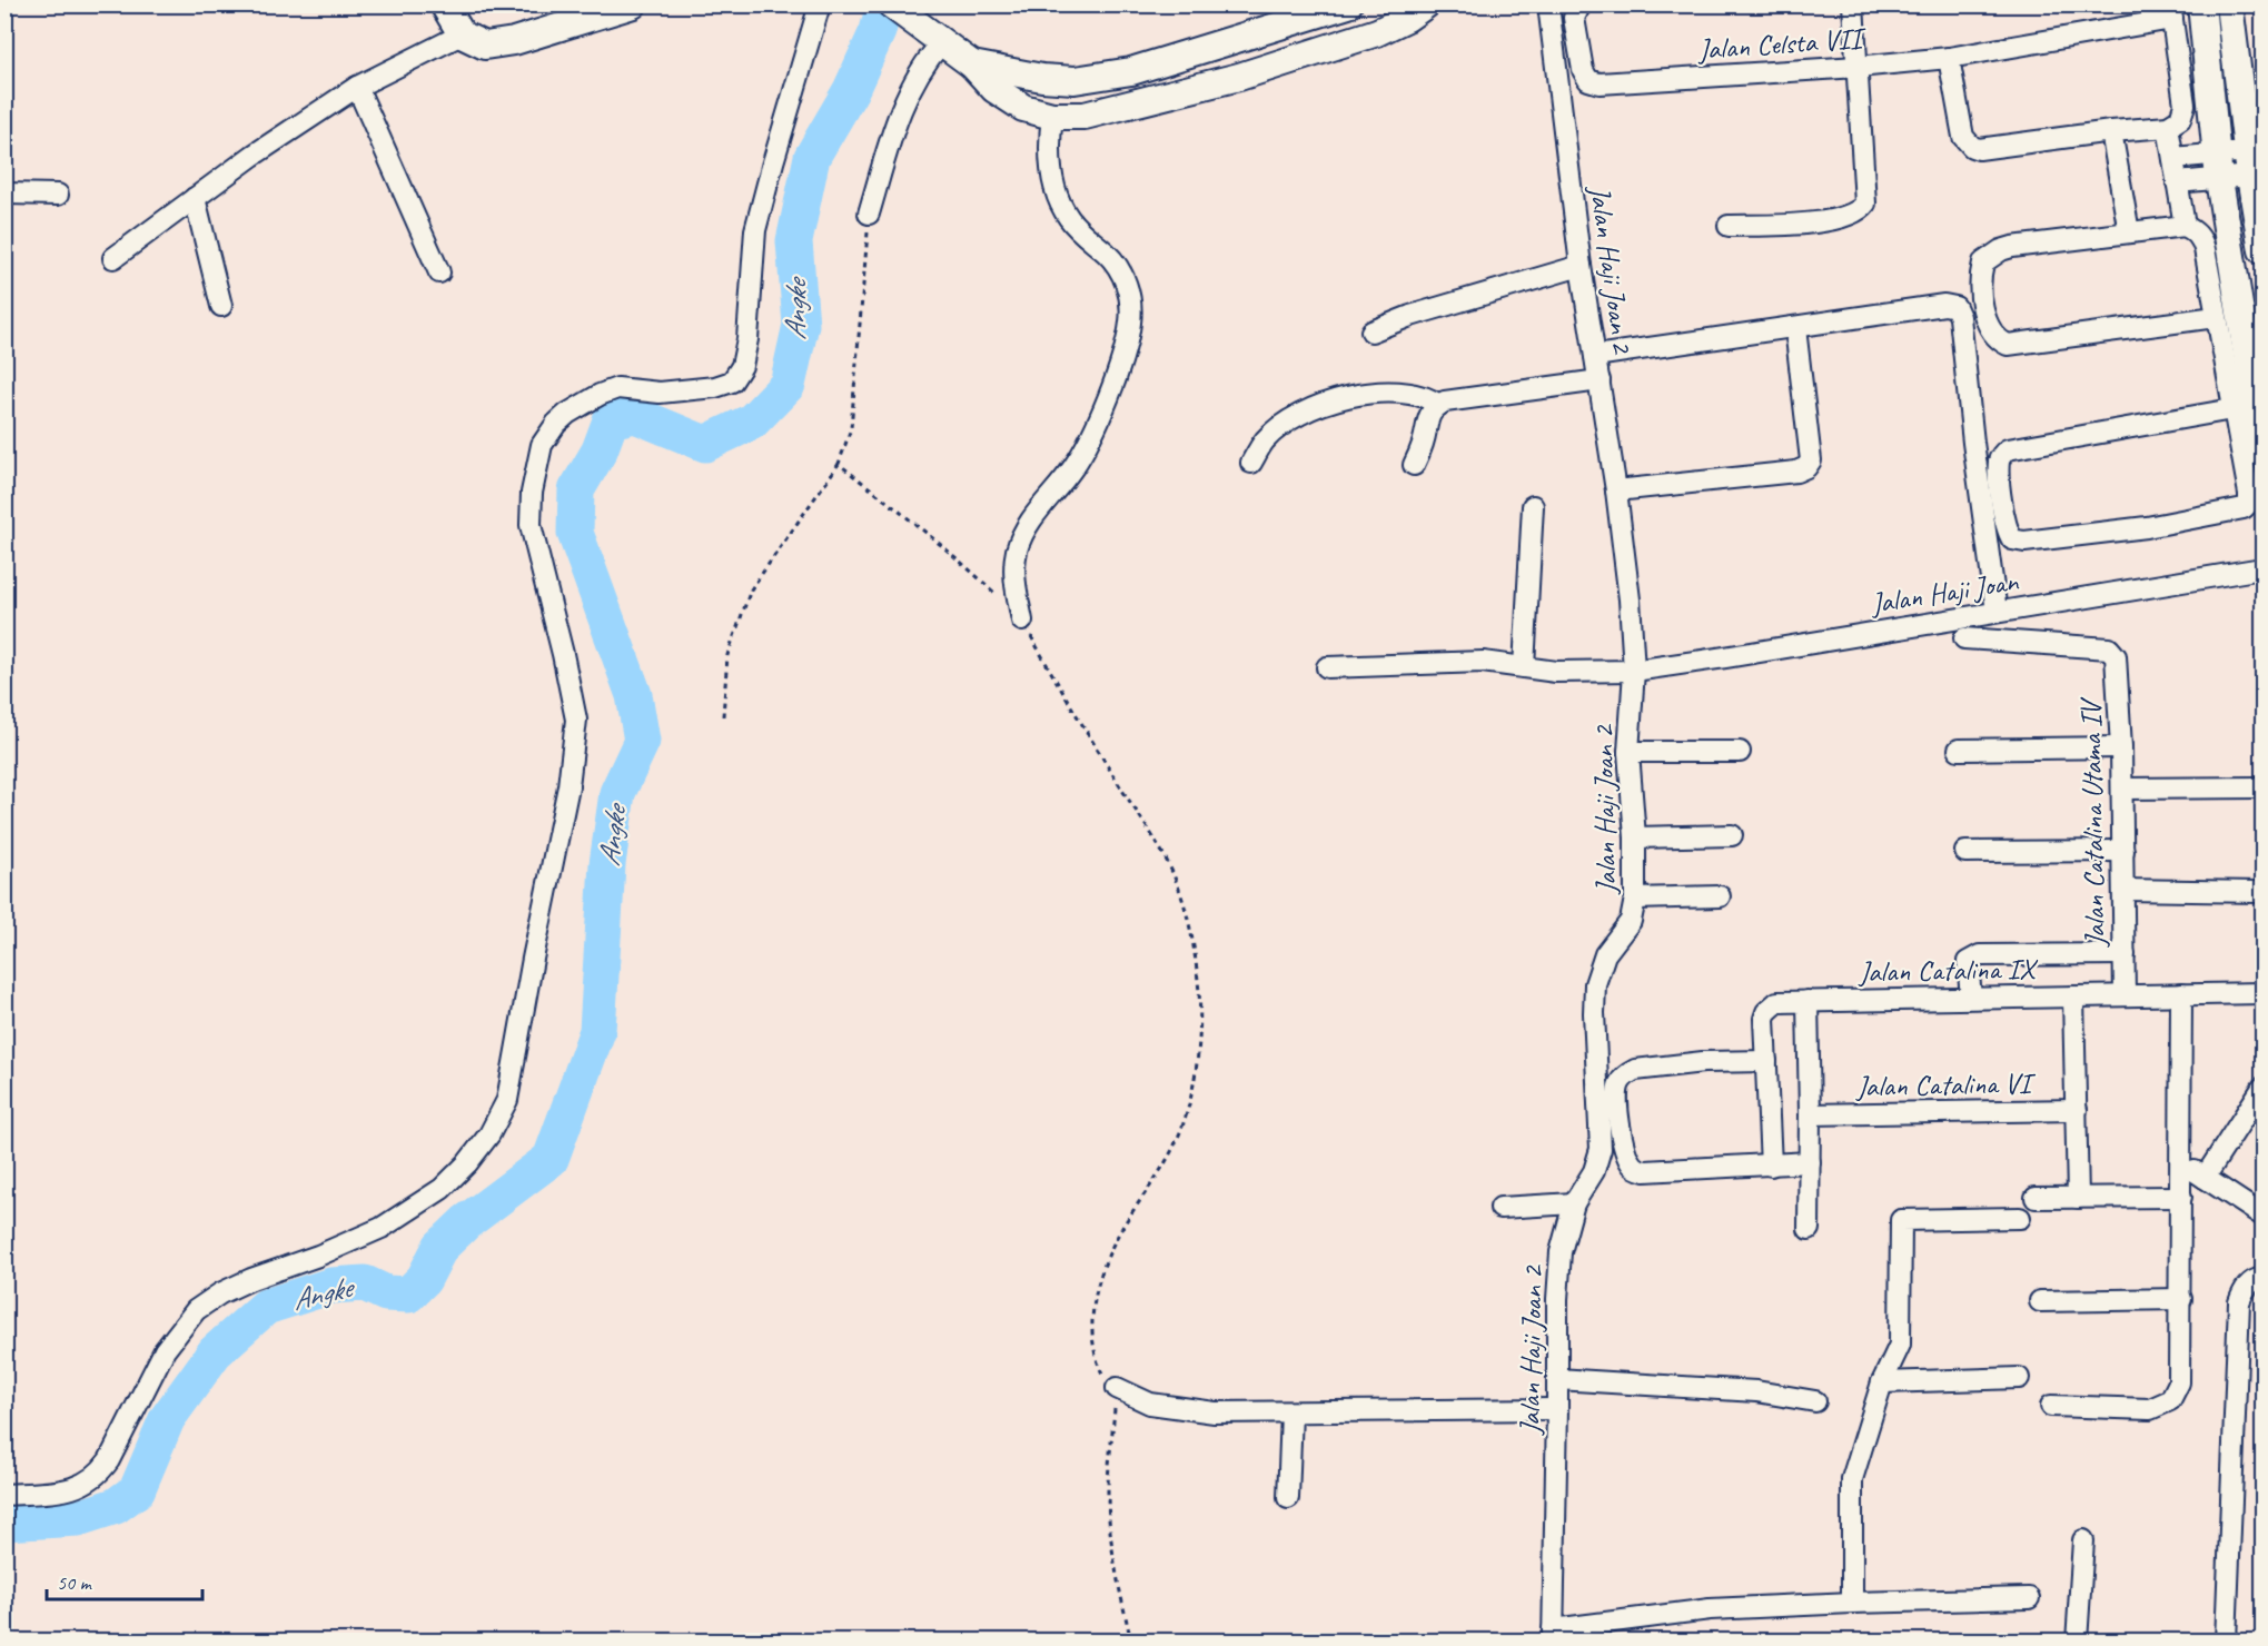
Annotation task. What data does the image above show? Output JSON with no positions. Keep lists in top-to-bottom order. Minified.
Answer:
{"streets":{"street":["Jalan Celsta VII","Jalan Haji Joan 2","Jalan Haji Joan","Jalan Catalina Utama IV","Jalan Catalina IX","Jalan Catalina VI"]},"crossings":[["Jalan Haji Joan 2","Jalan Haji Joan"],["Jalan Catalina Utama IV","Jalan Catalina IX"]],"water":["Angke"],"scale_bar":"50 m"}
